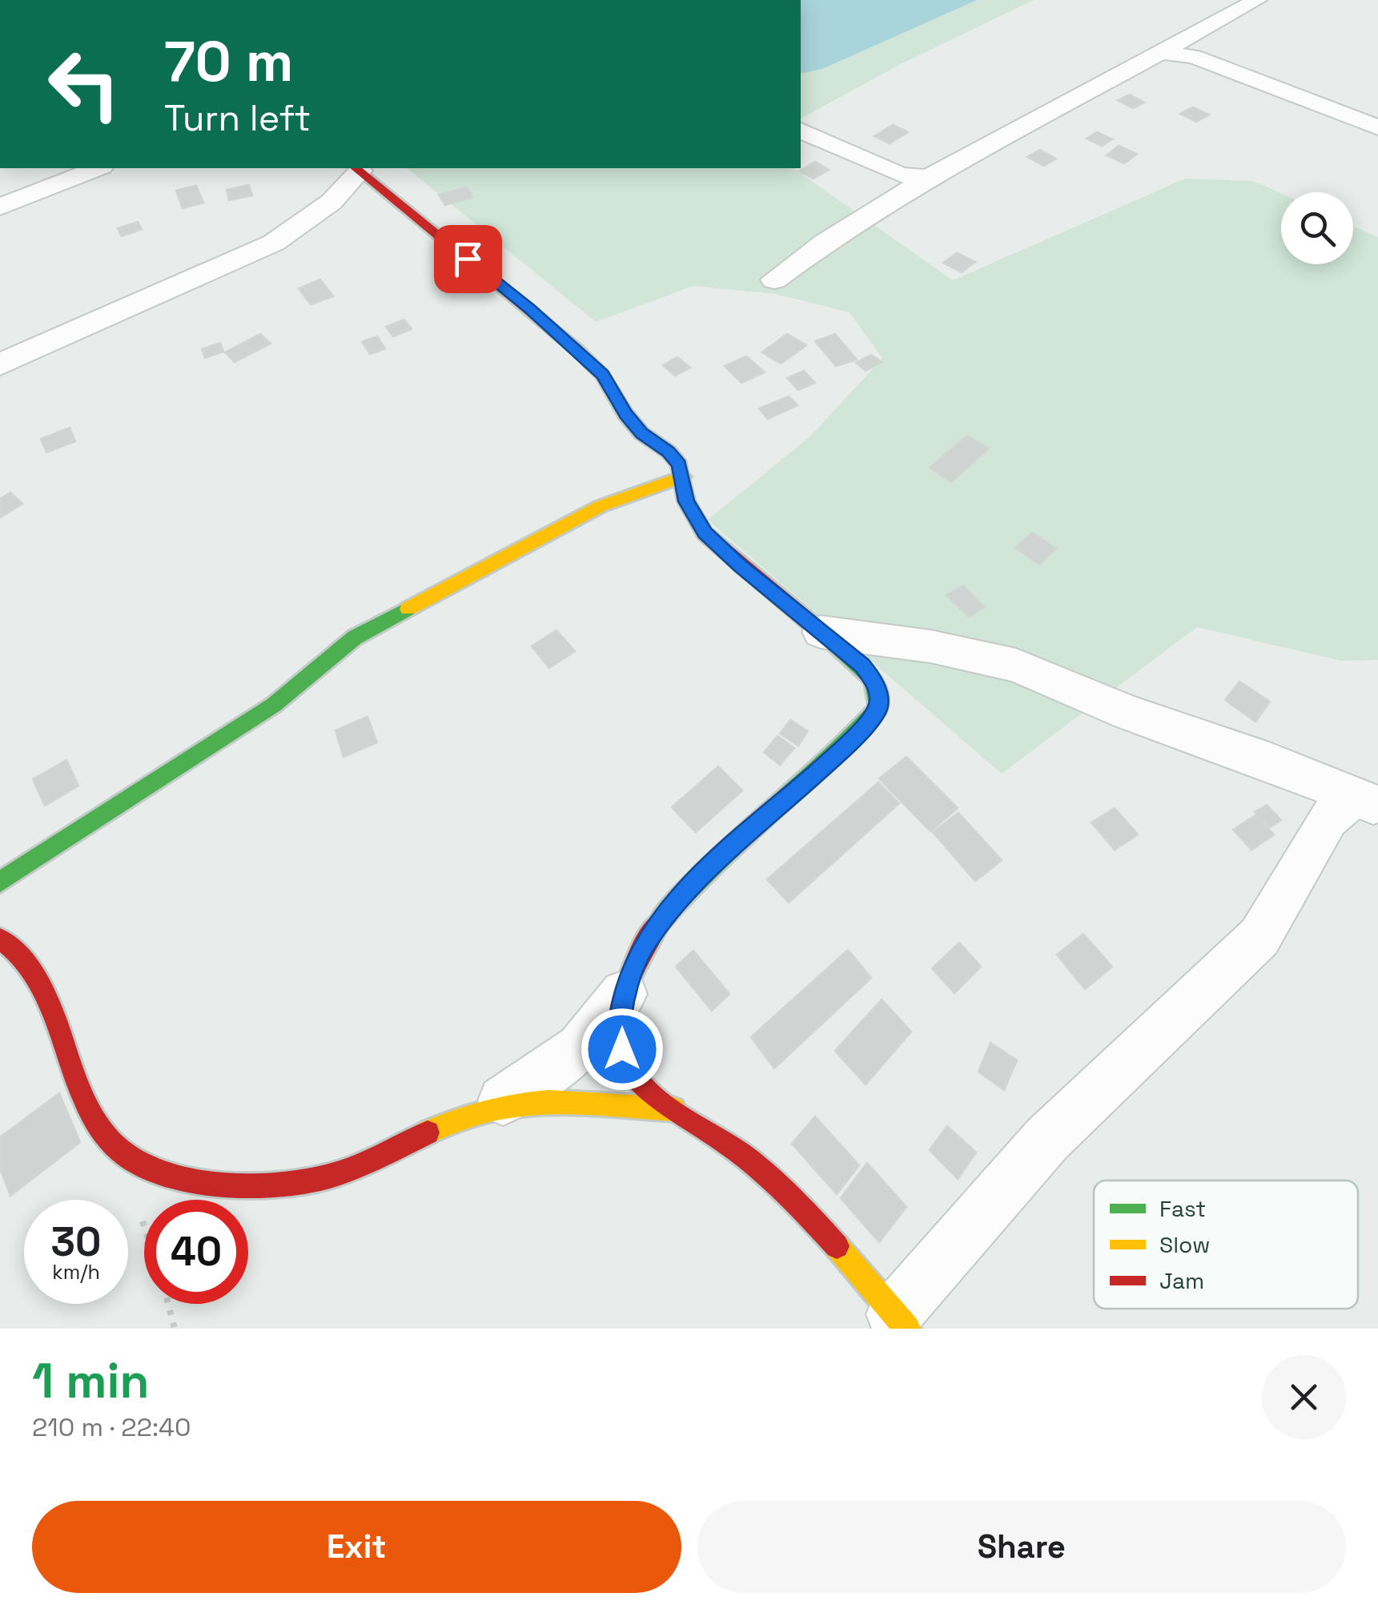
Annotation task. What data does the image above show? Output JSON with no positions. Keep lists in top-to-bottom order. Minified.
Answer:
{"legend":["Fast","Slow","Jam"],"page":{"turn":["70 m","Turn left"],"speed":"30 km/h","limit":"40","heading":["1 min","210 m · 22:40"],"buttons":["Exit","Share"]}}
